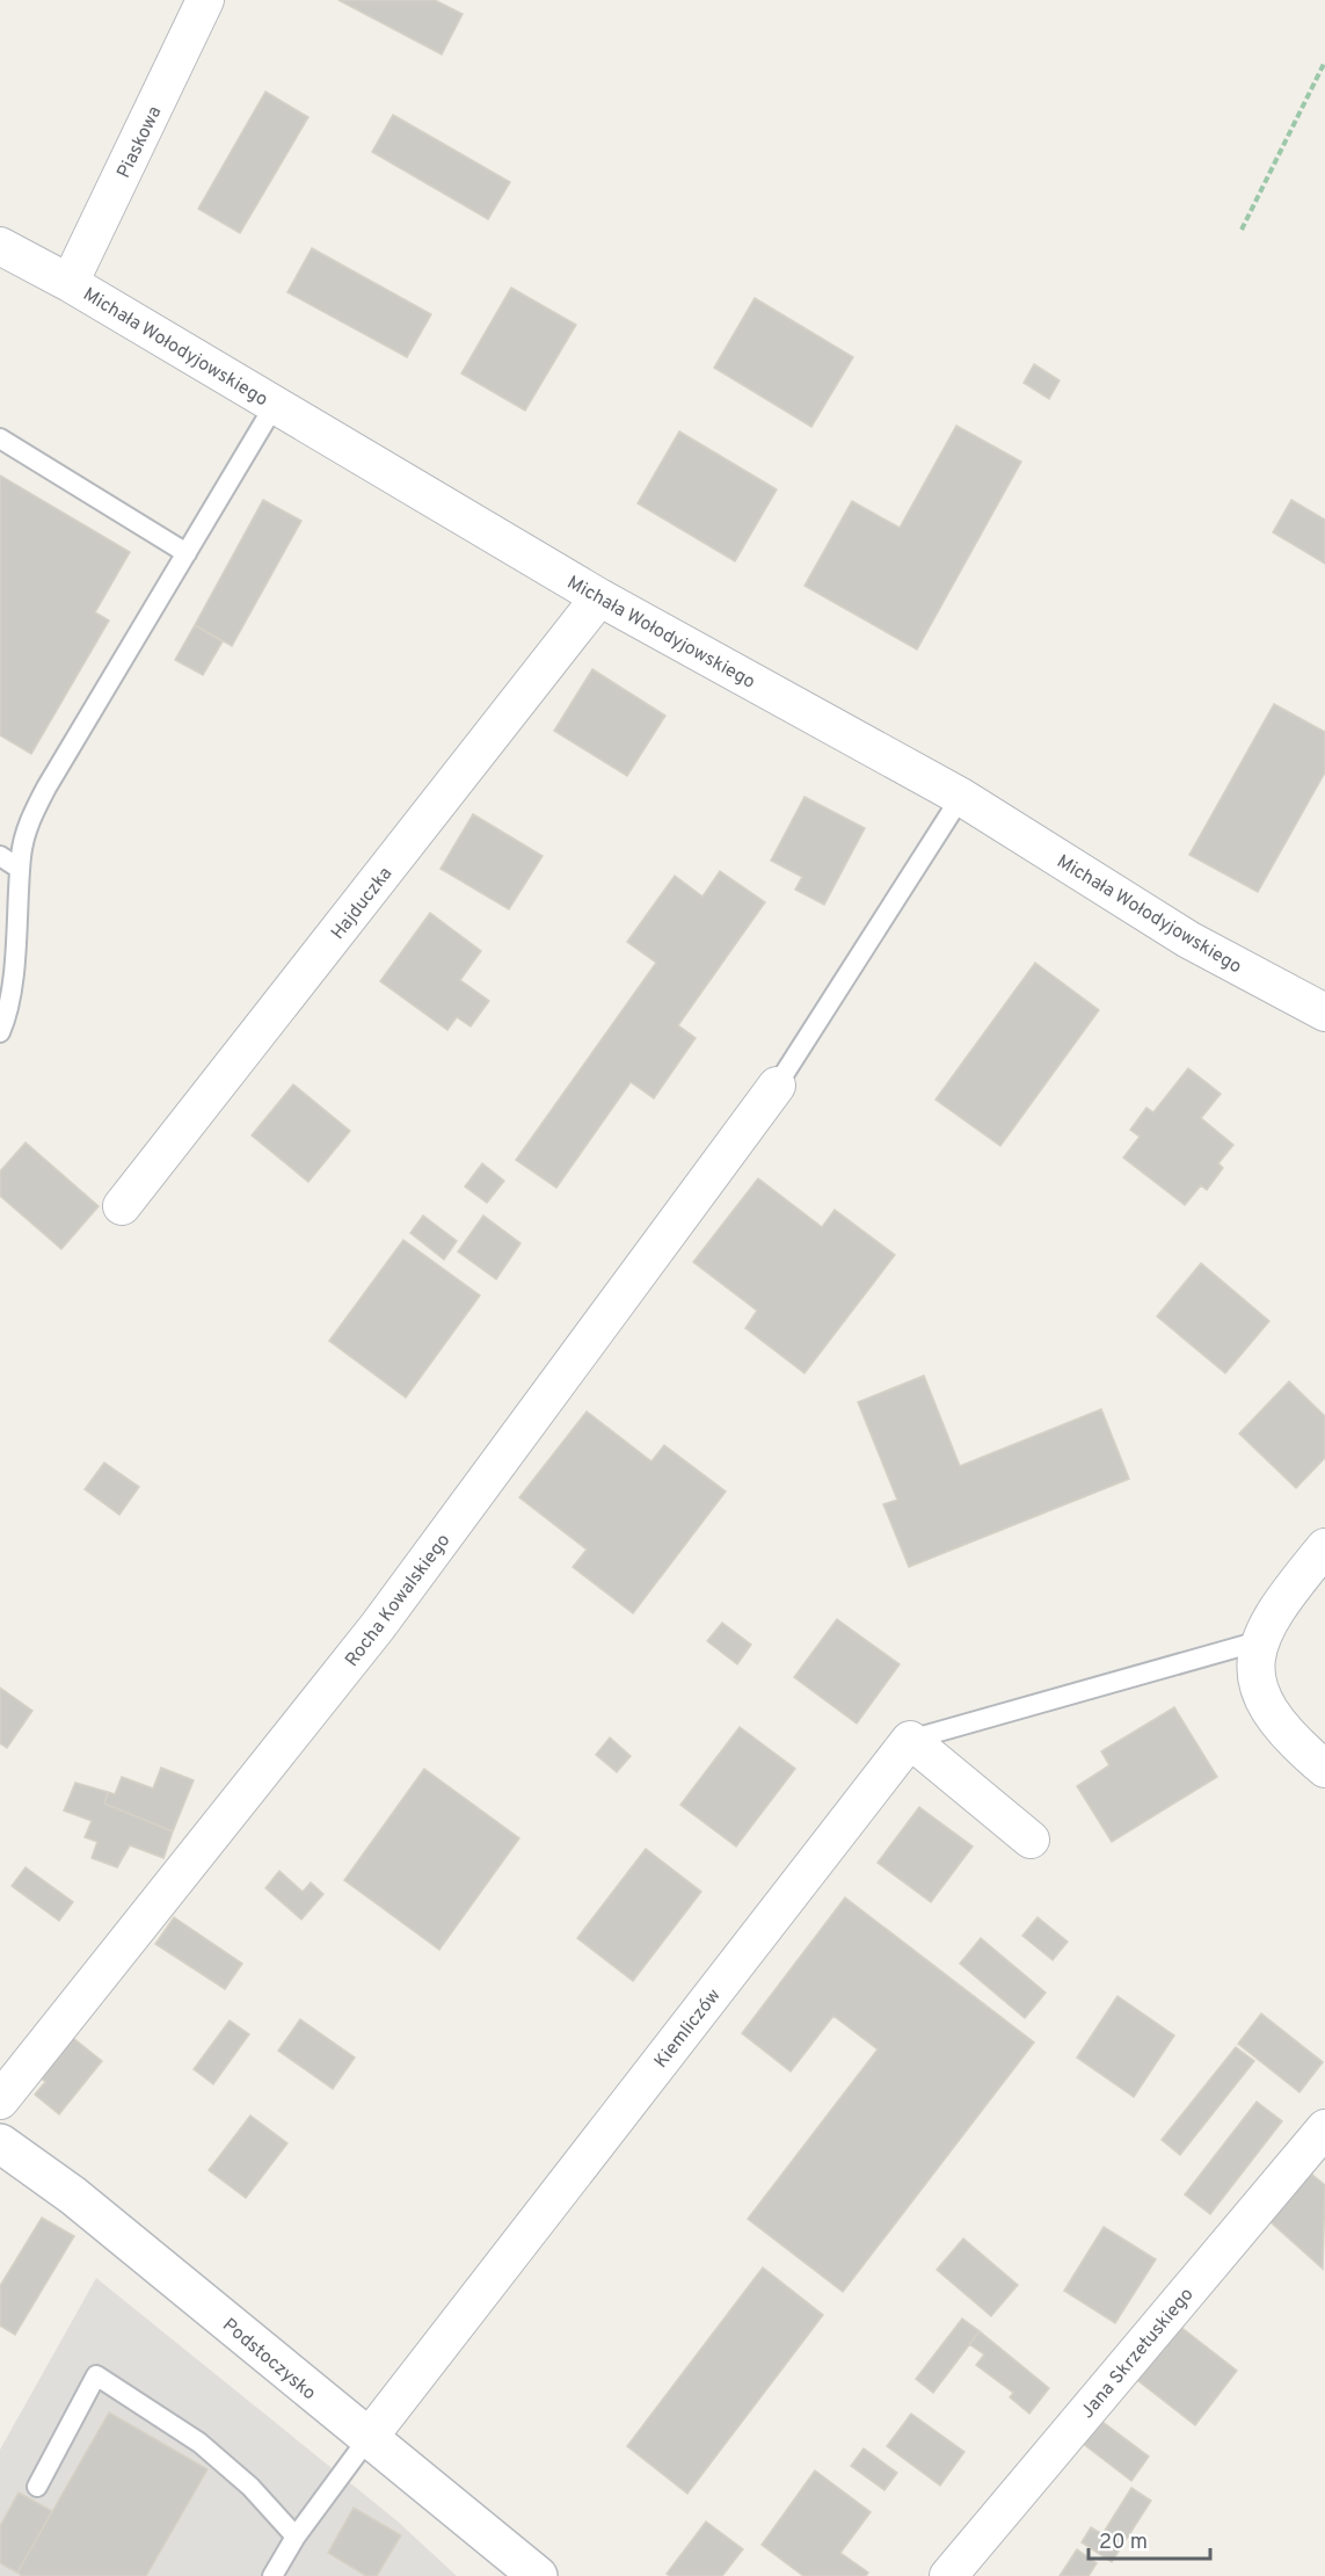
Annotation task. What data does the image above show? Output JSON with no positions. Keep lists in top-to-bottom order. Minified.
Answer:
{"streets":{"street":["Piaskowa","Michała Wołodyjowskiego","Hajduczka","Rocha Kowalskiego","Kiemliczów","Jana Skrzetuskiego","Podstoczysko"]},"crossings":[["Piaskowa","Michała Wołodyjowskiego"],["Michała Wołodyjowskiego","Hajduczka"],["Kiemliczów","Podstoczysko"]],"scale_bar":"20 m"}
